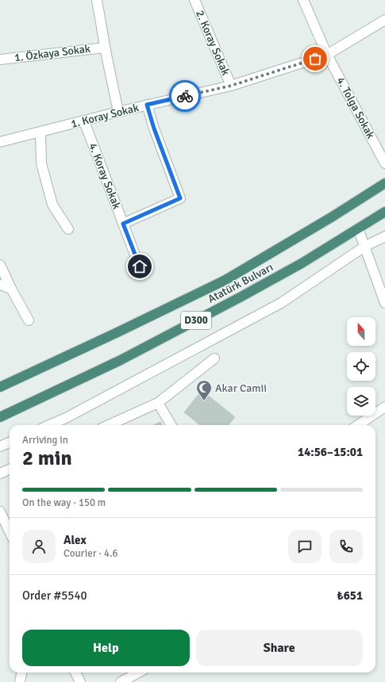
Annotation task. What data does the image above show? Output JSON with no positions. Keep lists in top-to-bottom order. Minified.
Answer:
{"streets":{"highway":["Atatürk Bulvarı","D300"],"street":["2. Koray Sokak","1. Özkaya Sokak","4. Tolga Sokak","1. Koray Sokak","4. Koray Sokak"]},"crossings":[["2. Koray Sokak","1. Koray Sokak"],["4. Tolga Sokak","1. Koray Sokak"],["1. Koray Sokak","4. Koray Sokak"]],"places":{"mosque":["Akar Camii"]},"north":"top","page":{"heading":["2 min","Arriving in","14:56–15:01"],"panel":["Alex","Courier · 4.6","Order #5540","₺651"],"bar":"On the way · 150 m","buttons":["Help","Share"]}}
